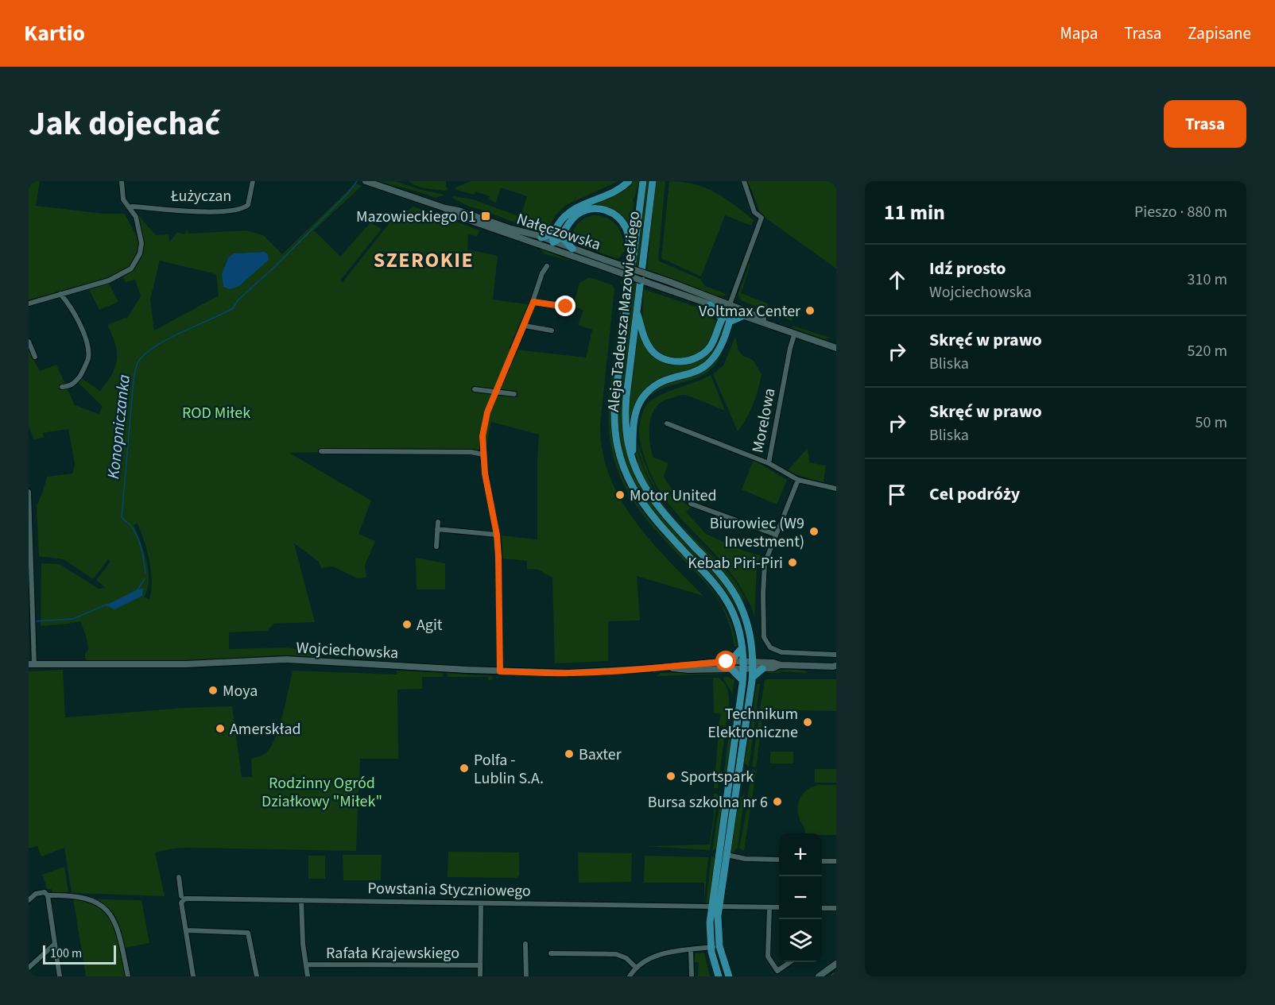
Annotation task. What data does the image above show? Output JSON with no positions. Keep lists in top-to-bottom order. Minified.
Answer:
{"streets":{"main road":["Aleja Tadeusza Mazowieckiego"],"street":["Łużyczan","Nałęczowska","Morelowa","Wojciechowska","Powstania Styczniowego","Rafała Krajewskiego"]},"crossings":[["Nałęczowska","Morelowa"],["Aleja Tadeusza Mazowieckiego","Wojciechowska"],["Aleja Tadeusza Mazowieckiego","Powstania Styczniowego"]],"districts":["SZEROKIE"],"water":["Konopniczanka"],"parks":["ROD Miłek","Rodzinny Ogród Działkowy \"Miłek\""],"places":{"transit":["Mazowieckiego 01"],"other":["Voltmax Center","Motor United","Biurowiec (W9 Investment)","Kebab Piri-Piri","Agit","Moya","Technikum Elektroniczne","Amerskład","Baxter","Polfa - Lublin S.A.","Sportspark","Bursa szkolna nr 6"]},"scale_bar":"100 m","page":{"header":"Kartio","nav":["Mapa","Trasa","Zapisane"],"title":"Jak dojechać","buttons":"Trasa","heading":["11 min","Pieszo · 880 m"],"list":[["Idź prosto","Wojciechowska","310 m"],["Skręć w prawo","Bliska","520 m"],["Skręć w prawo","Bliska","50 m"],"Cel podróży"],"map_buttons":["+","−"],"scale":"100 m"}}
